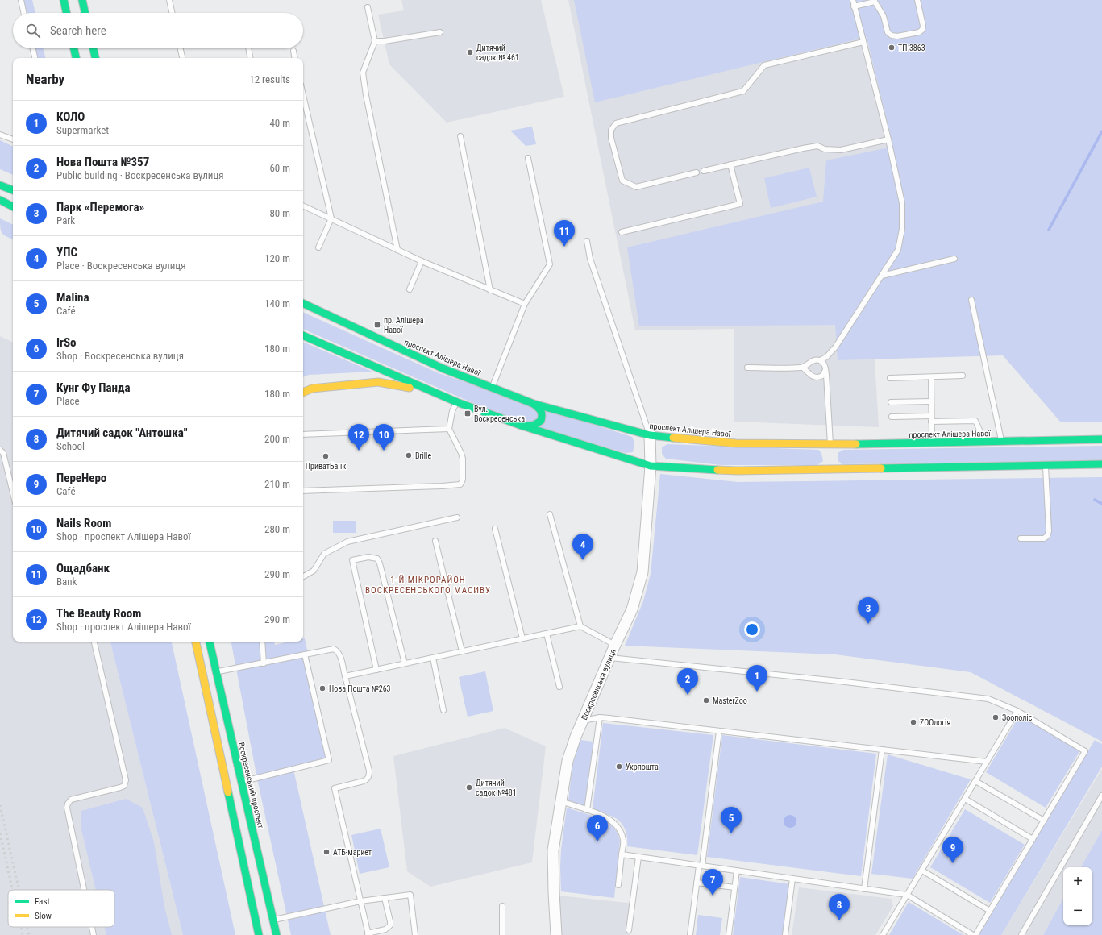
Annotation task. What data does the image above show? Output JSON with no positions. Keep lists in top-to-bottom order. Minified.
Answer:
{"streets":{"street":["проспект Алішера Навої","Воскресенська вулиця","Воскресенський проспект"]},"crossings":[["проспект Алішера Навої","Воскресенська вулиця"]],"districts":["1-Й МІКРОРАЙОН ВОСКРЕСЕНСЬКОГО МАСИВУ"],"places":{"other":["ТП-3863","Дитячий садок № 461","Brille","ПриватБанк","Нова Пошта №263","MasterZoo","Зоополіс","ZООлогія","Укрпошта","Дитячий садок №481","АТБ-маркет"],"transit":["пр. Алішера Навої","Вул. Воскресенська"]},"legend":["Fast","Slow"],"page":{"search":"Search here","heading":["Nearby","12 results"],"list":[{"mark":"1","name":"КОЛО","note":"Supermarket","value":"40 m"},{"mark":"2","name":"Нова Пошта №357","note":"Public building · Воскресенська вулиця","value":"60 m"},{"mark":"3","name":"Парк «Перемога»","note":"Park","value":"80 m"},{"mark":"4","name":"УПС","note":"Place · Воскресенська вулиця","value":"120 m"},{"mark":"5","name":"Malina","note":"Café","value":"140 m"},{"mark":"6","name":"IrSo","note":"Shop · Воскресенська вулиця","value":"180 m"},{"mark":"7","name":"Кунг Фу Панда","note":"Place","value":"180 m"},{"mark":"8","name":"Дитячий садок \"Антошка\"","note":"School","value":"200 m"},{"mark":"9","name":"ПереНеро","note":"Café","value":"210 m"},{"mark":"10","name":"Nails Room","note":"Shop · проспект Алішера Навої","value":"280 m"},{"mark":"11","name":"Ощадбанк","note":"Bank","value":"290 m"},{"mark":"12","name":"The Beauty Room","note":"Shop · проспект Алішера Навої","value":"290 m"}],"pins":["11","10","12","4","3","1","2","5","6","9","7","8"],"map_buttons":["+","−"]}}
